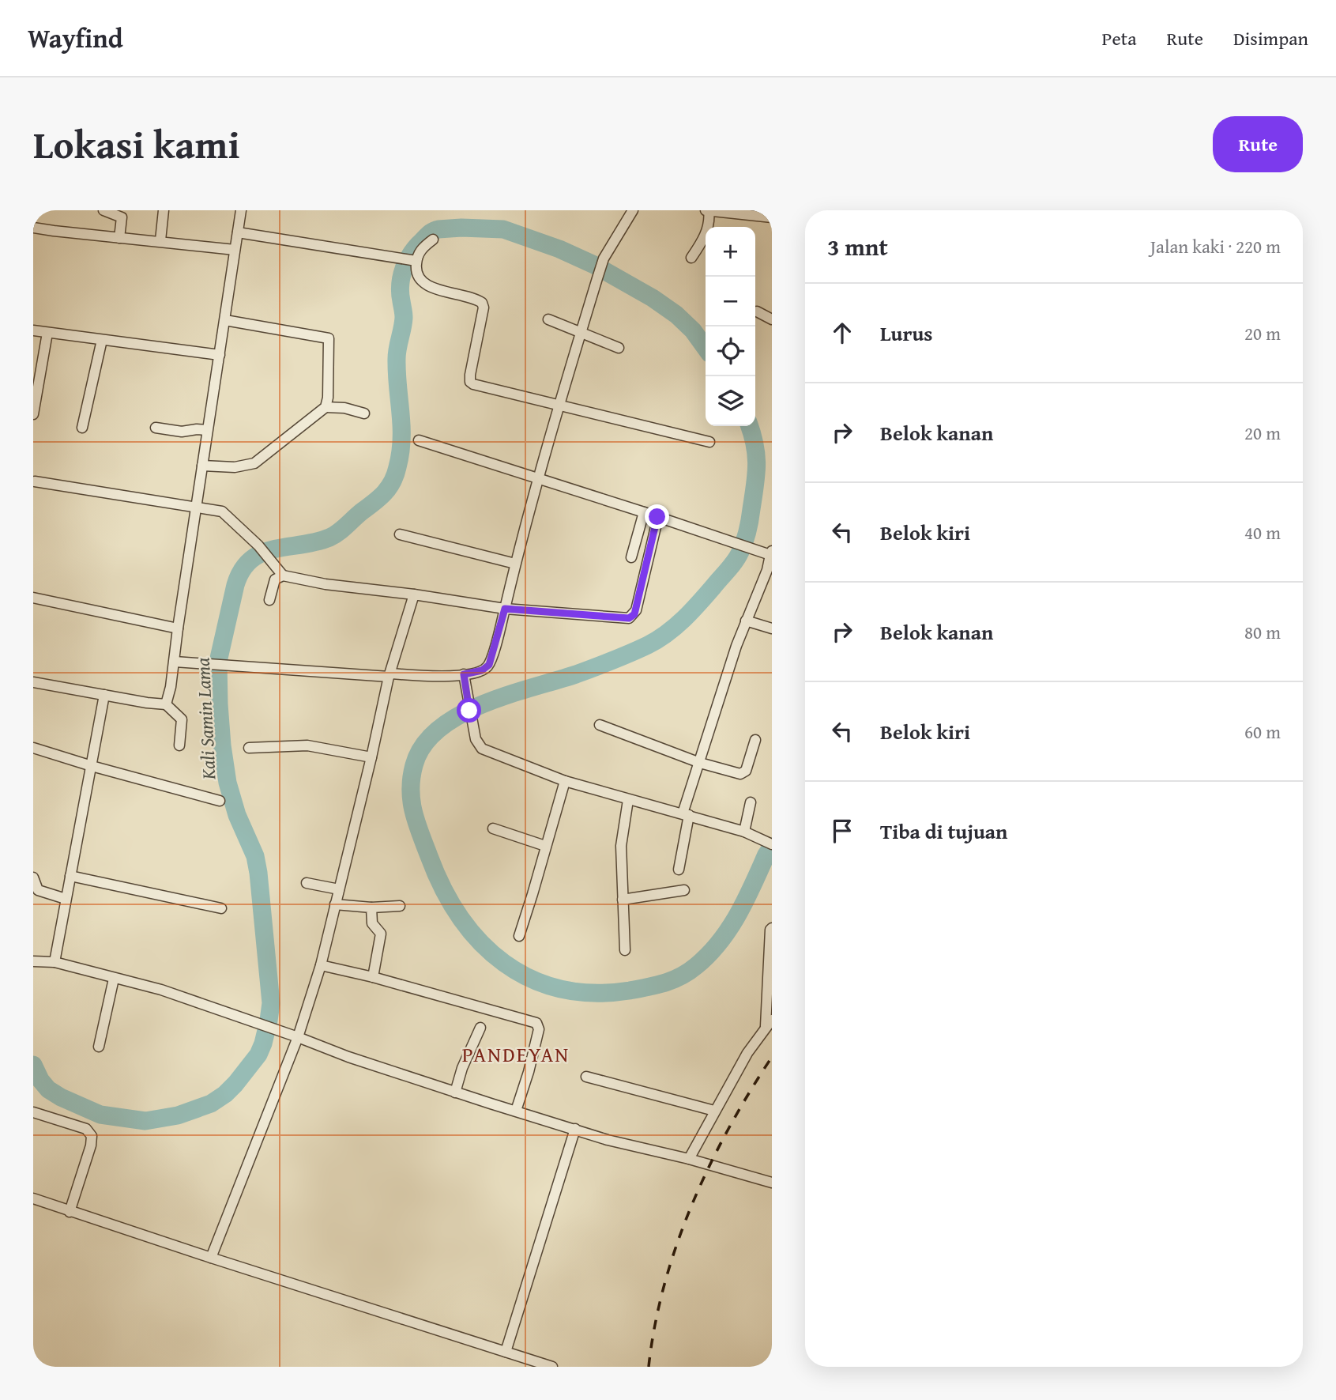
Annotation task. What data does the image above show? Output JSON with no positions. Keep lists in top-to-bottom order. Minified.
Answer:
{"districts":["PANDEYAN"],"water":["Kali Samin Lama"],"page":{"header":"Wayfind","nav":["Peta","Rute","Disimpan"],"title":"Lokasi kami","buttons":"Rute","heading":["3 mnt","Jalan kaki · 220 m"],"map_buttons":["+","−"],"list":[["Lurus","20 m"],["Belok kanan","20 m"],["Belok kiri","40 m"],["Belok kanan","80 m"],["Belok kiri","60 m"],"Tiba di tujuan"]}}
